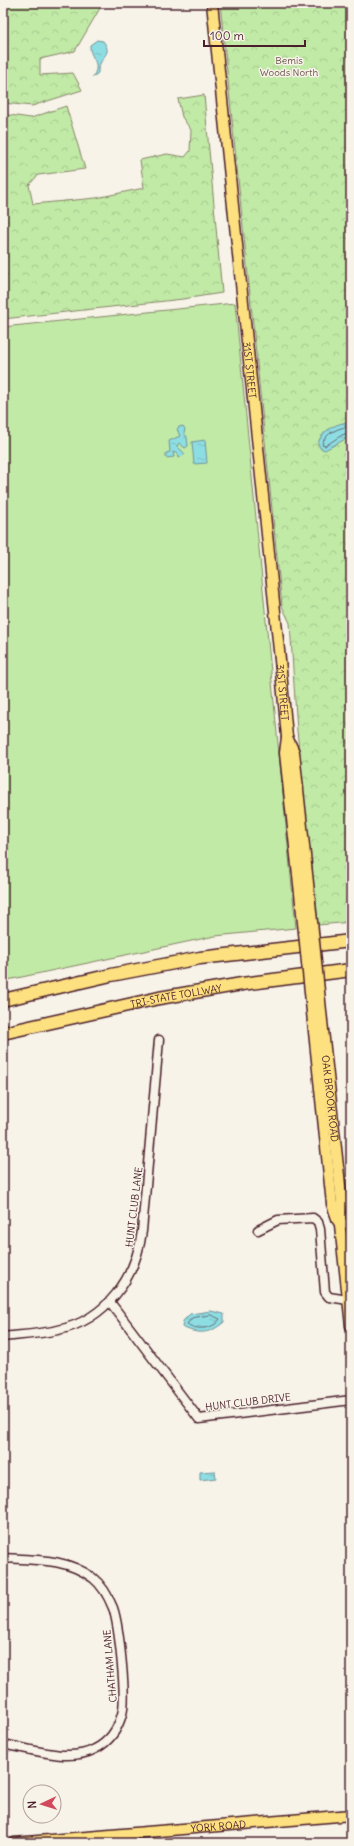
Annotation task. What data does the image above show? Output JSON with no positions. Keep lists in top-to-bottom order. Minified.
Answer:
{"streets":{"highway":["TRI-STATE TOLLWAY"],"main road":["31ST STREET","OAK BROOK ROAD","YORK ROAD"],"street":["HUNT CLUB LANE","HUNT CLUB DRIVE","CHATHAM LANE"]},"crossings":[["31ST STREET","OAK BROOK ROAD"],["HUNT CLUB LANE","HUNT CLUB DRIVE"]],"parks":["Bemis Woods North"],"scale_bar":"100 m","north":"left"}
